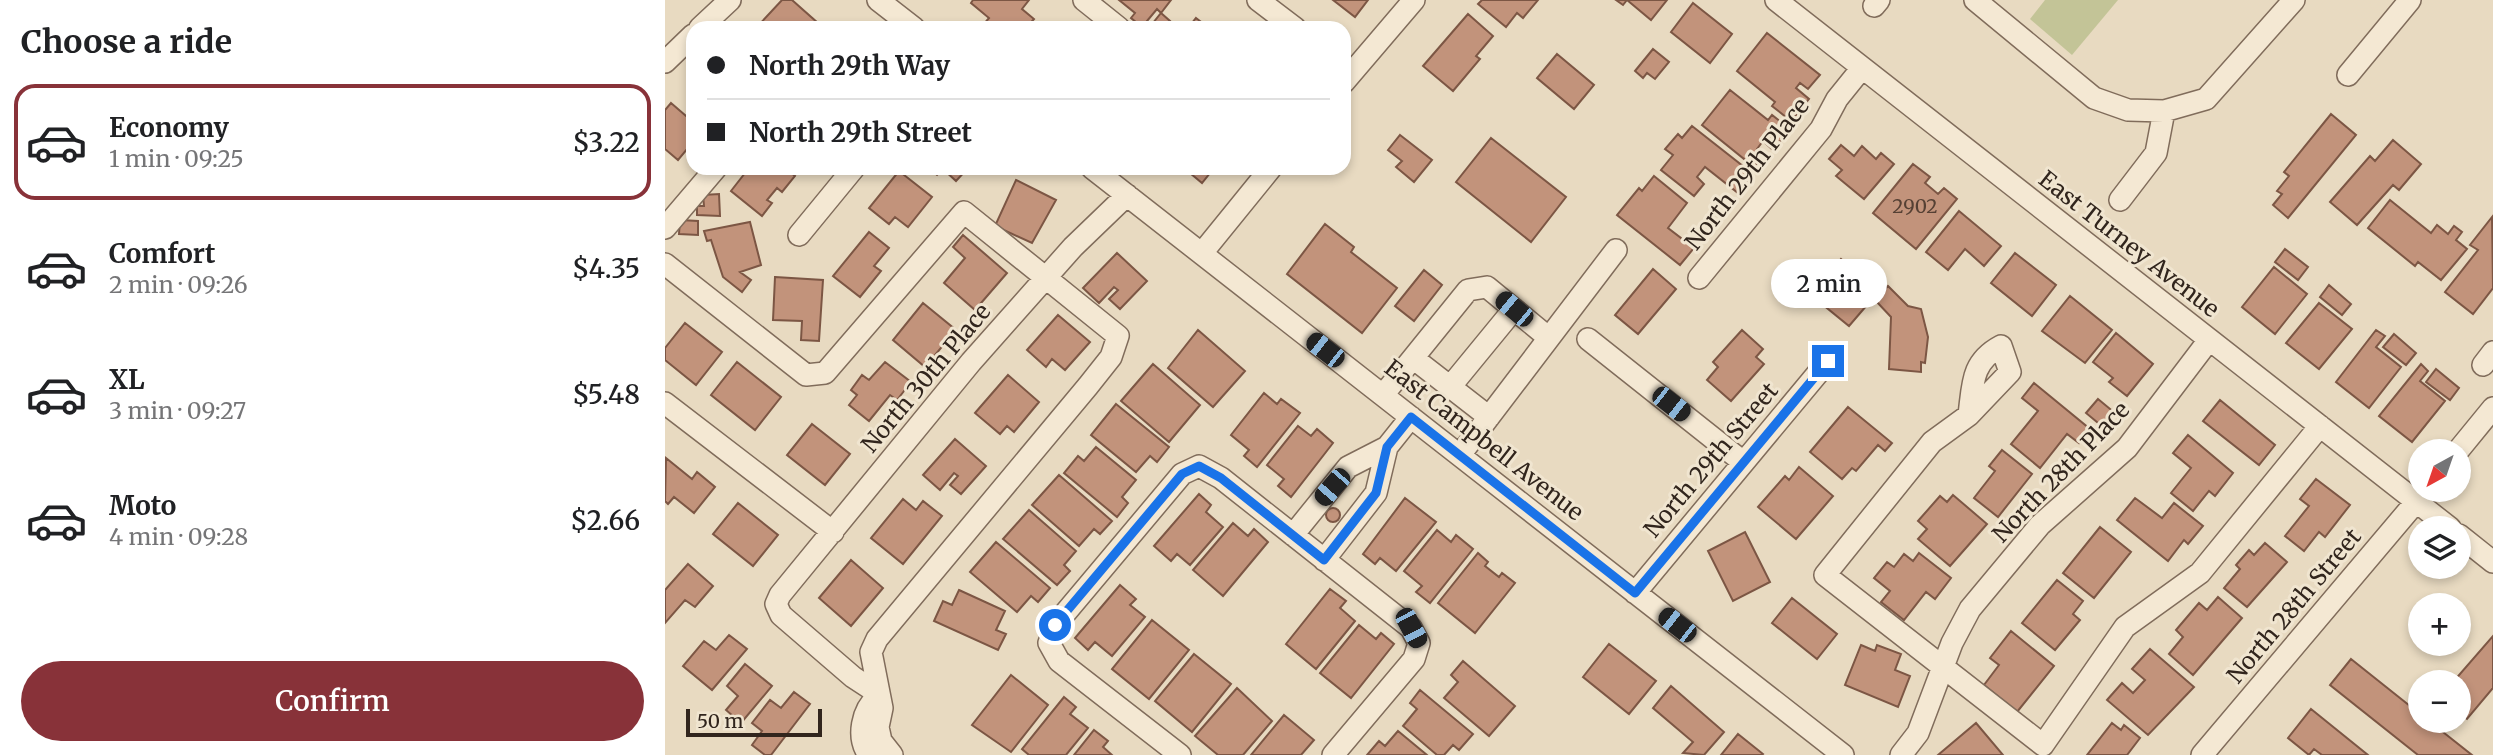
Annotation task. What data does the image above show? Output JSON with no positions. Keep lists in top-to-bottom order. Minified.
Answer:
{"streets":{"street":["North 29th Place","East Turney Avenue","North 30th Place","East Campbell Avenue","North 29th Street","North 28th Place","North 28th Street"]},"crossings":[["North 29th Place","East Turney Avenue"],["East Turney Avenue","North 28th Place"],["North 30th Place","East Campbell Avenue"],["East Campbell Avenue","North 29th Street"]],"house_numbers":["2902"],"scale_bar":"50 m","north":"bottom left","page":{"heading":"Choose a ride","banner":["North 29th Way","North 29th Street"],"list":[{"name":"Economy","note":"1 min · 09:25","value":"$3.22"},{"name":"Comfort","note":"2 min · 09:26","value":"$4.35"},{"name":"XL","note":"3 min · 09:27","value":"$5.48"},{"name":"Moto","note":"4 min · 09:28","value":"$2.66"}],"bubble":"2 min","map_buttons":["+","−"],"buttons":"Confirm","scale":"50 m"}}
